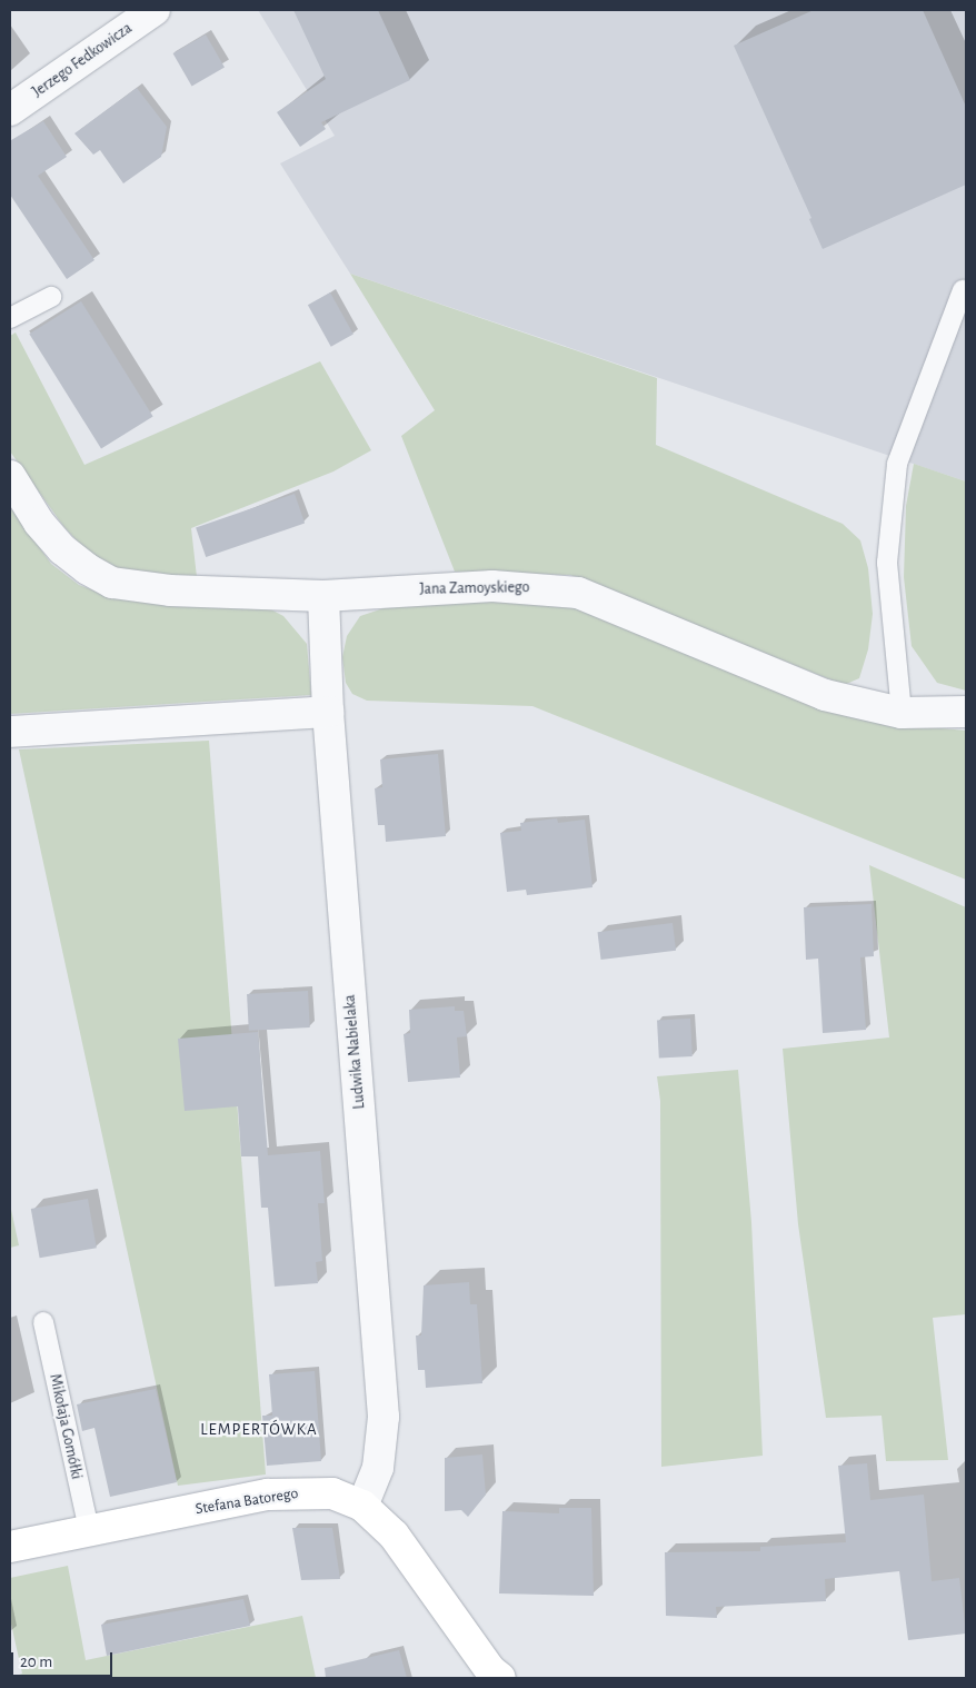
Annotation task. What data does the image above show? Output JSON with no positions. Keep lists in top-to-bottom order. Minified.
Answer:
{"streets":{"street":["Jerzego Fedkowicza","Jana Zamoyskiego","Ludwika Nabielaka","Stefana Batorego"],"lane":["Mikołaja Gomółki"]},"crossings":[["Jana Zamoyskiego","Ludwika Nabielaka"],["Ludwika Nabielaka","Stefana Batorego"],["Mikołaja Gomółki","Stefana Batorego"]],"districts":["LEMPERTÓWKA"],"scale_bar":"20 m"}
